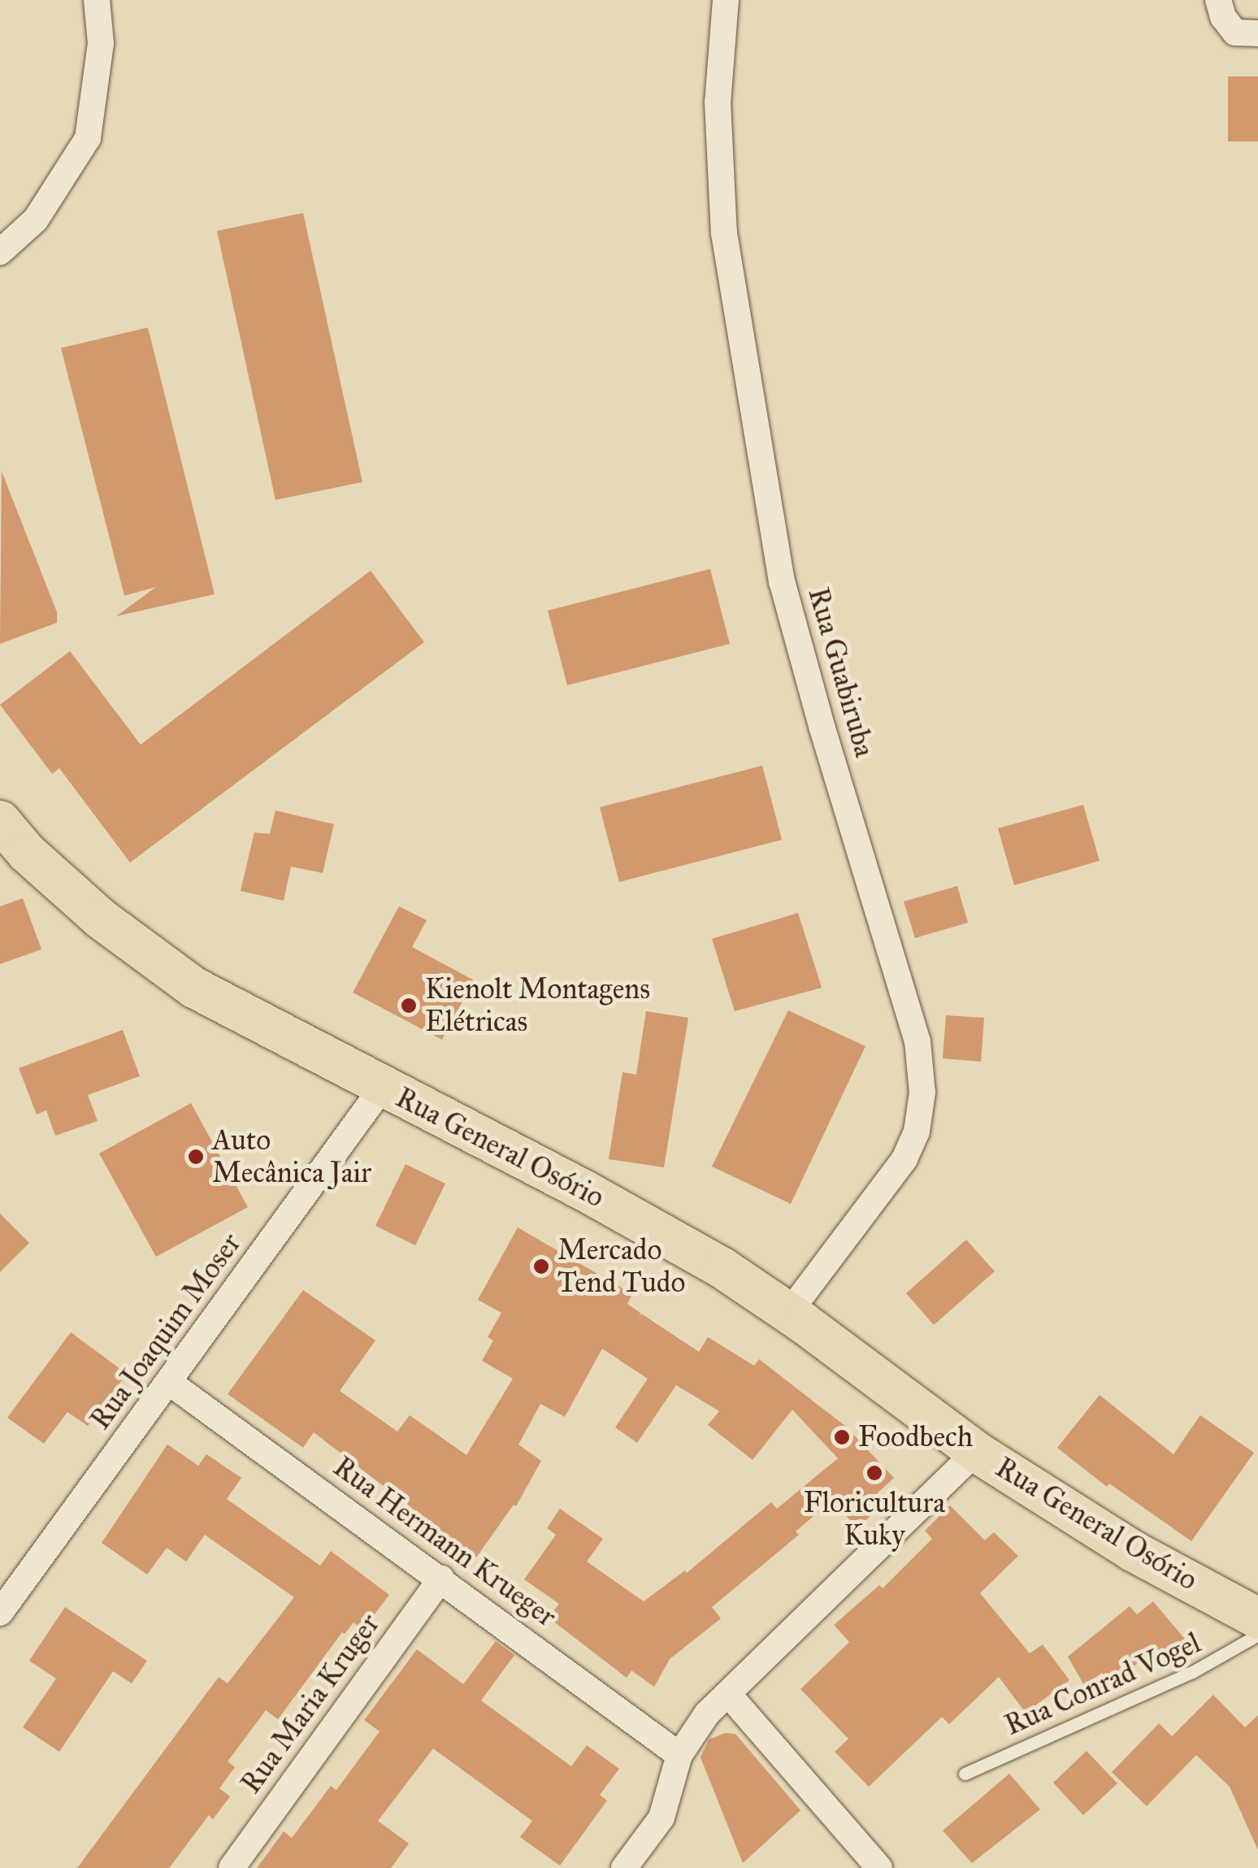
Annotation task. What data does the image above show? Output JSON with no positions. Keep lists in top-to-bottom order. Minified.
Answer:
{"streets":{"main road":["Rua General Osório"],"street":["Rua Guabiruba","Rua Joaquim Moser","Rua Hermann Krueger","Rua Maria Kruger"],"lane":["Rua Conrad Vogel"]},"crossings":[["Rua Guabiruba","Rua General Osório"],["Rua General Osório","Rua Joaquim Moser"],["Rua Joaquim Moser","Rua Hermann Krueger"],["Rua Hermann Krueger","Rua Maria Kruger"]],"places":["Kienolt Montagens Elétricas","Auto Mecânica Jair","Mercado Tend Tudo","Foodbech","Floricultura Kuky"]}
